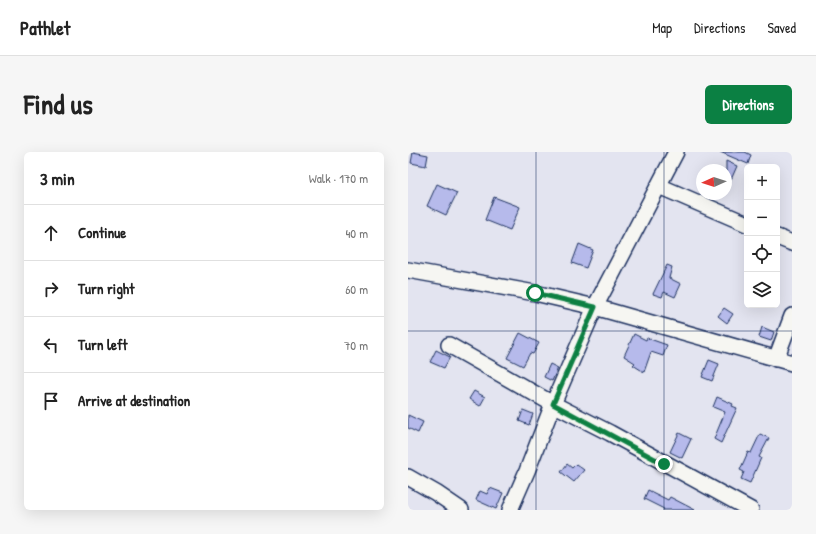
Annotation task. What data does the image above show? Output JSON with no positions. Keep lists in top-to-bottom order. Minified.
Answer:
{"north":"left","page":{"header":"Pathlet","nav":["Map","Directions","Saved"],"title":"Find us","buttons":"Directions","heading":["3 min","Walk · 170 m"],"map_buttons":["+","−"],"list":[["Continue","40 m"],["Turn right","60 m"],["Turn left","70 m"],"Arrive at destination"]}}
